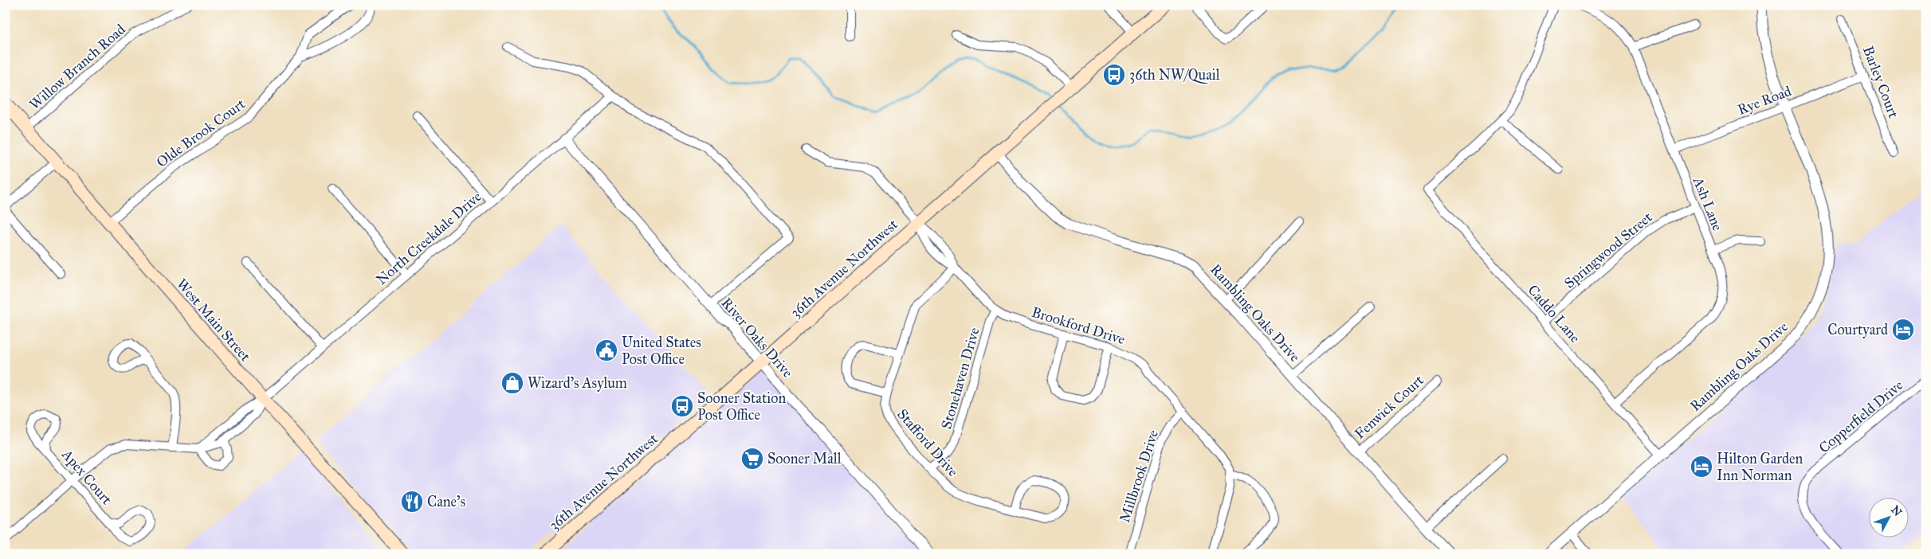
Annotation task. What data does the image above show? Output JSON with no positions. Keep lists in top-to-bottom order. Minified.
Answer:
{"streets":{"main road":["36th Avenue Northwest","West Main Street"],"street":["Willow Branch Road","Barley Court","Rye Road","Olde Brook Court","Ash Lane","North Creekdale Drive","Springwood Street","Rambling Oaks Drive","Caddo Lane","Brookford Drive","River Oaks Drive","Stonehaven Drive","Fenwick Court","Copperfield Drive","Stafford Drive","Millbrook Drive","Apex Court"]},"crossings":[["Willow Branch Road","West Main Street"],["Barley Court","Rye Road"],["Rye Road","Ash Lane"],["Rye Road","Rambling Oaks Drive"],["Olde Brook Court","West Main Street"],["Ash Lane","Springwood Street"],["Ash Lane","Caddo Lane"],["North Creekdale Drive","West Main Street"],["North Creekdale Drive","River Oaks Drive"],["Springwood Street","Caddo Lane"],["36th Avenue Northwest","Rambling Oaks Drive"],["36th Avenue Northwest","Brookford Drive"],["36th Avenue Northwest","River Oaks Drive"],["Rambling Oaks Drive","Caddo Lane"],["Rambling Oaks Drive","Fenwick Court"],["Brookford Drive","Stonehaven Drive"],["Brookford Drive","Stafford Drive"],["Brookford Drive","Millbrook Drive"],["Stonehaven Drive","Stafford Drive"]],"places":{"bus stop":["36th NW/Quail","Sooner Station Post Office"],"hotel":["Courtyard","Hilton Garden Inn Norman"],"public building":["United States Post Office"],"shop":["Wizard's Asylum"],"supermarket":["Sooner Mall"],"restaurant":["Cane's"]},"north":"top right"}
